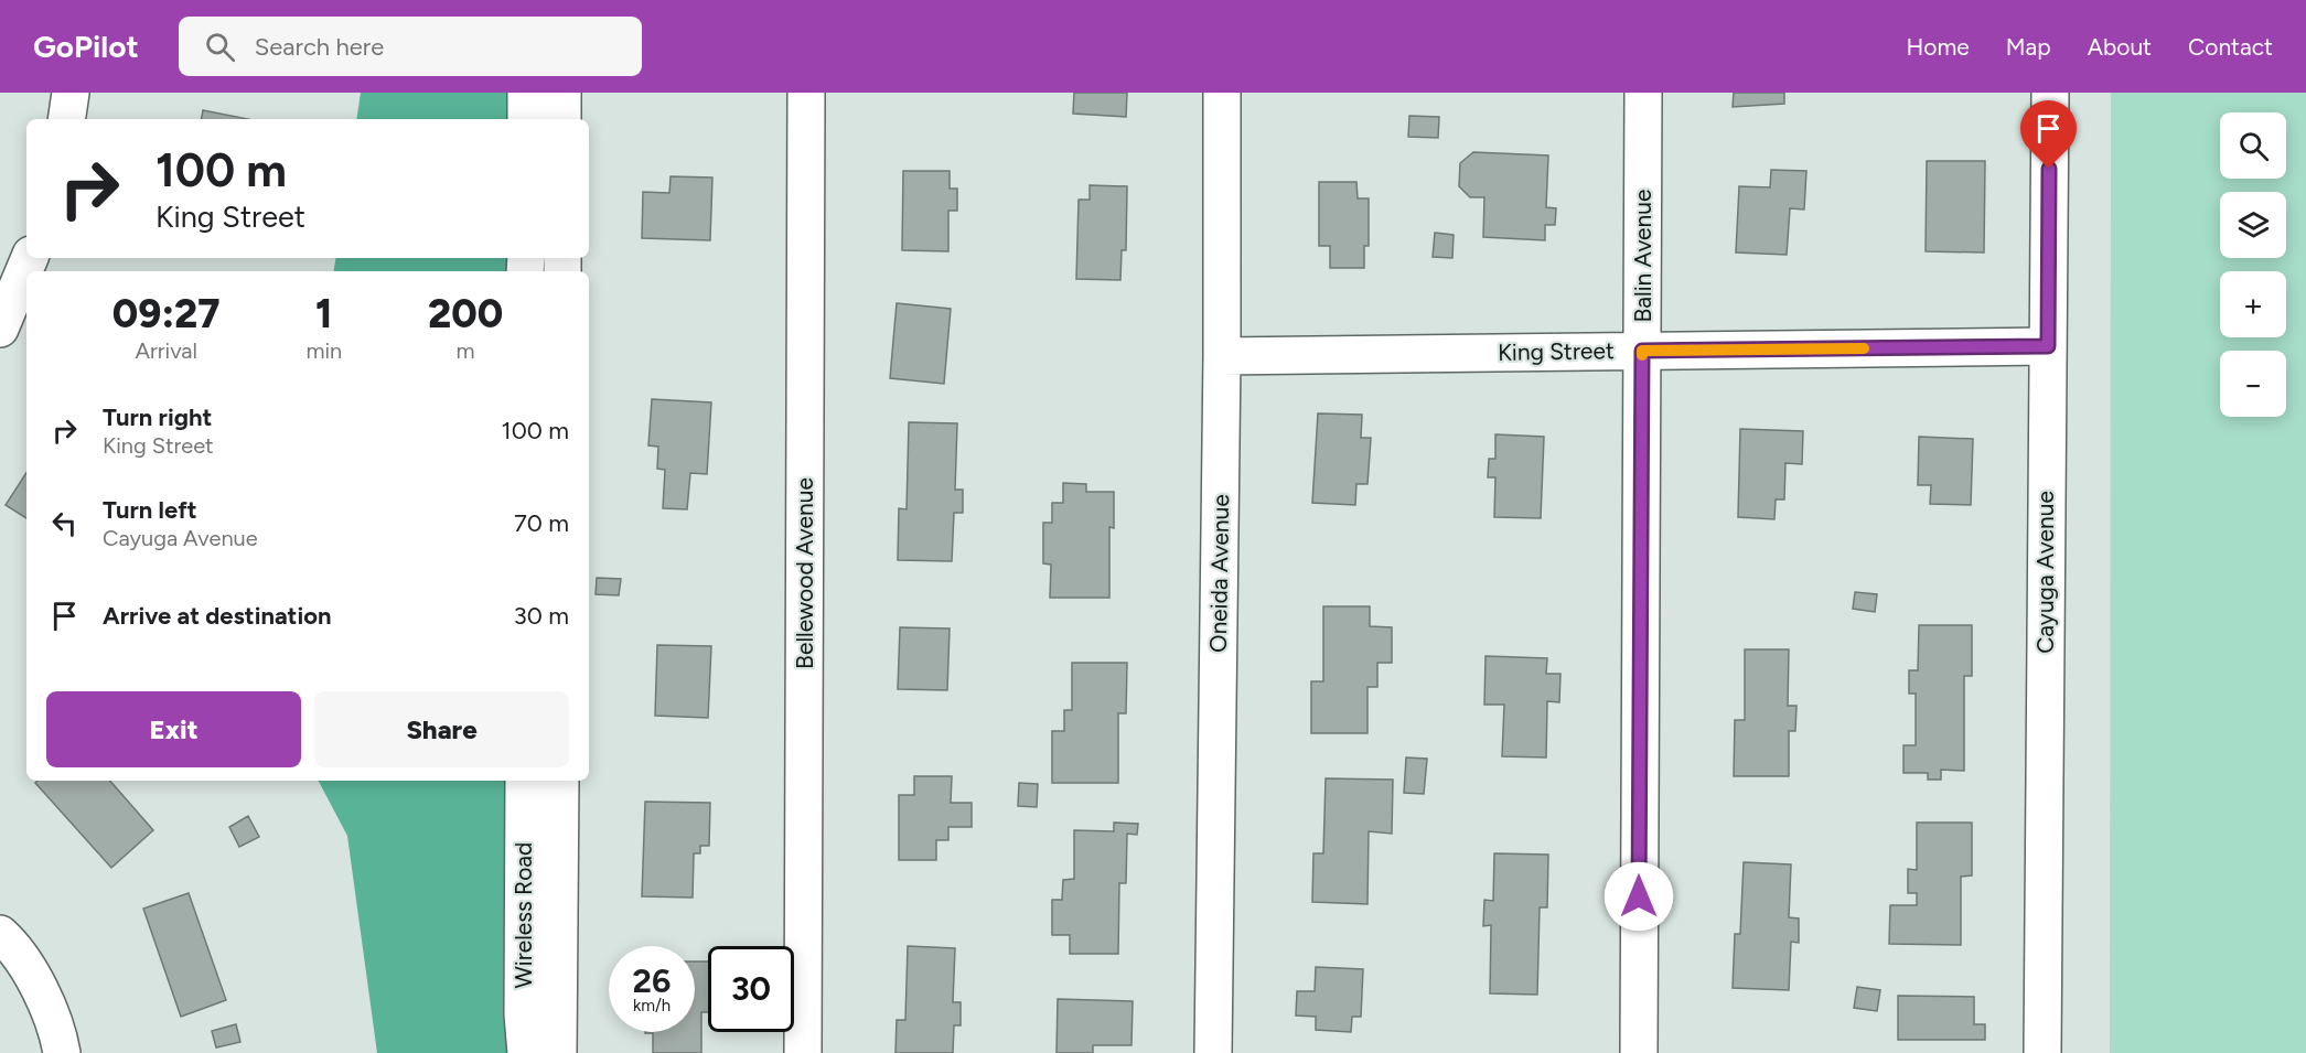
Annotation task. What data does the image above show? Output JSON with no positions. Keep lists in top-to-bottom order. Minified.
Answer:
{"streets":{"street":["Balin Avenue","King Street","Cayuga Avenue","Bellewood Avenue","Oneida Avenue","Wireless Road"]},"crossings":[["Balin Avenue","King Street"],["King Street","Cayuga Avenue"],["King Street","Oneida Avenue"]],"page":{"header":"GoPilot","search":"Search here","nav":["Home","Map","About","Contact"],"map_buttons":["+","−"],"turn":["100 m","King Street"],"eta":["09:27","Arrival","1","min","200","m"],"list":[{"name":"Turn right","note":"King Street","value":"100 m"},{"name":"Turn left","note":"Cayuga Avenue","value":"70 m"},{"name":"Arrive at destination","value":"30 m"}],"buttons":["Exit","Share"],"speed":"26 km/h","limit":"30"}}
